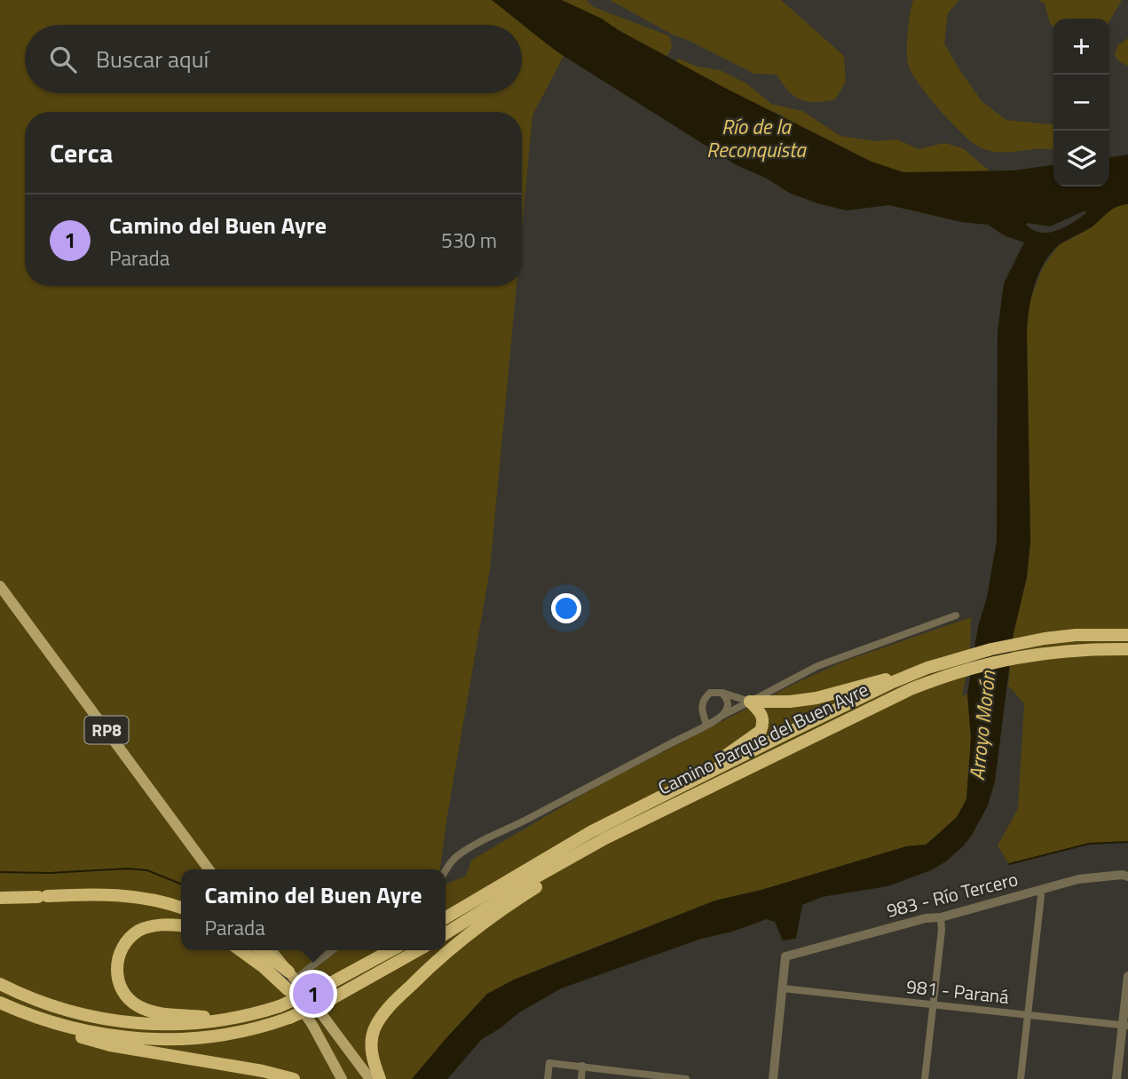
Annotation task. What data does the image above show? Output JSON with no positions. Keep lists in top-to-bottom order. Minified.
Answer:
{"streets":{"highway":["Camino Parque del Buen Ayre"],"main road":["RP8"],"street":["983 - Río Tercero","981 - Paraná"]},"crossings":[["983 - Río Tercero","981 - Paraná"]],"water":["Río de la Reconquista","Arroyo Morón"],"page":{"map_buttons":["+","−"],"search":"Buscar aquí","heading":"Cerca","list":[{"mark":"1","name":"Camino del Buen Ayre","note":"Parada","value":"530 m"}],"popup":["Camino del Buen Ayre","Parada"],"pins":"1"}}
